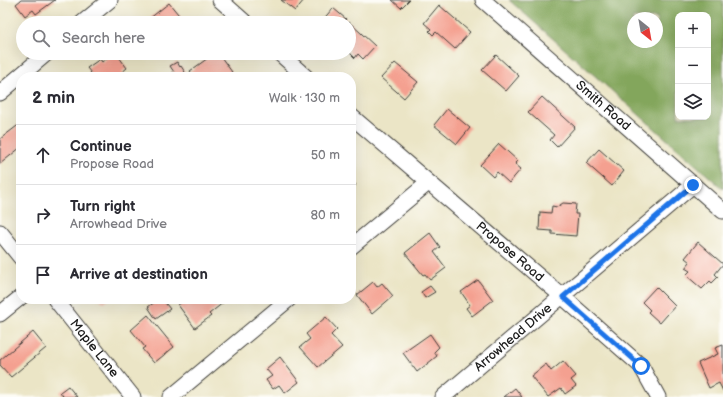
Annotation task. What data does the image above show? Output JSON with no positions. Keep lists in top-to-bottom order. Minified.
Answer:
{"streets":{"street":["Smith Road","Propose Road","Arrowhead Drive","Maple Lane"]},"crossings":[["Smith Road","Arrowhead Drive"],["Propose Road","Arrowhead Drive"]],"north":"bottom right","page":{"map_buttons":["+","−"],"search":"Search here","heading":["2 min","Walk · 130 m"],"list":[["Continue","Propose Road","50 m"],["Turn right","Arrowhead Drive","80 m"],"Arrive at destination"]}}
